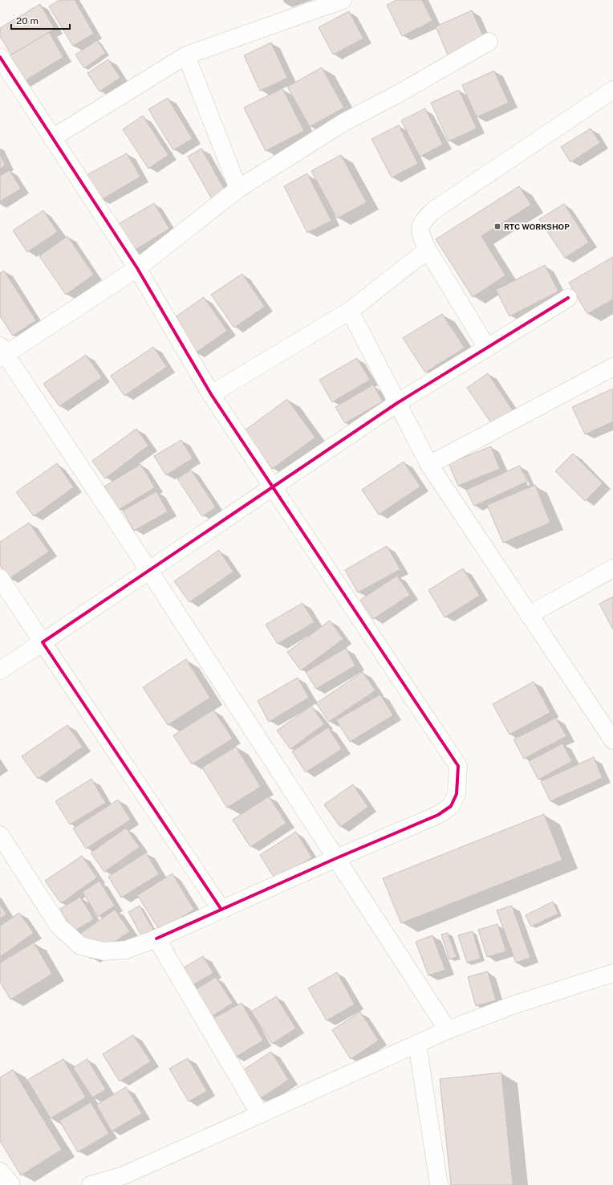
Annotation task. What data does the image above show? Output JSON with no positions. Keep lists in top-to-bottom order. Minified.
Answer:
{"places":{"transit":["RTC WORKSHOP"]},"scale_bar":"20 m"}
